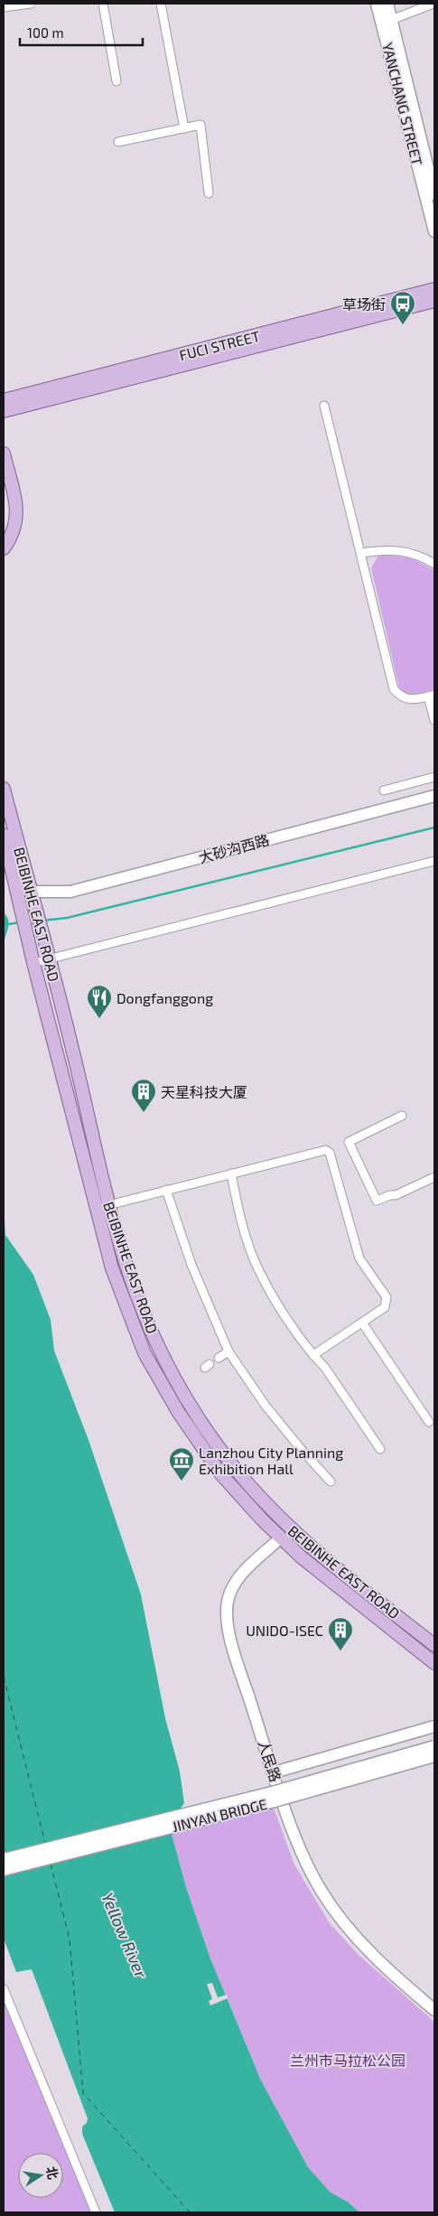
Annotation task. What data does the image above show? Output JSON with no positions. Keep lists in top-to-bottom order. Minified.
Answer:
{"streets":{"main road":["YANCHANG STREET","FUCI STREET","大砂沟西路","BEIBINHE EAST ROAD","人民路","JINYAN BRIDGE"]},"crossings":[["大砂沟西路","BEIBINHE EAST ROAD"],["BEIBINHE EAST ROAD","人民路"]],"water":["Yellow River"],"parks":["兰州市马拉松公园"],"places":{"bus stop":["草场街"],"restaurant":["Dongfanggong"],"building":["天星科技大厦","UNIDO-ISEC"],"museum":["Lanzhou City Planning Exhibition Hall"]},"scale_bar":"100 m","north":"right"}
